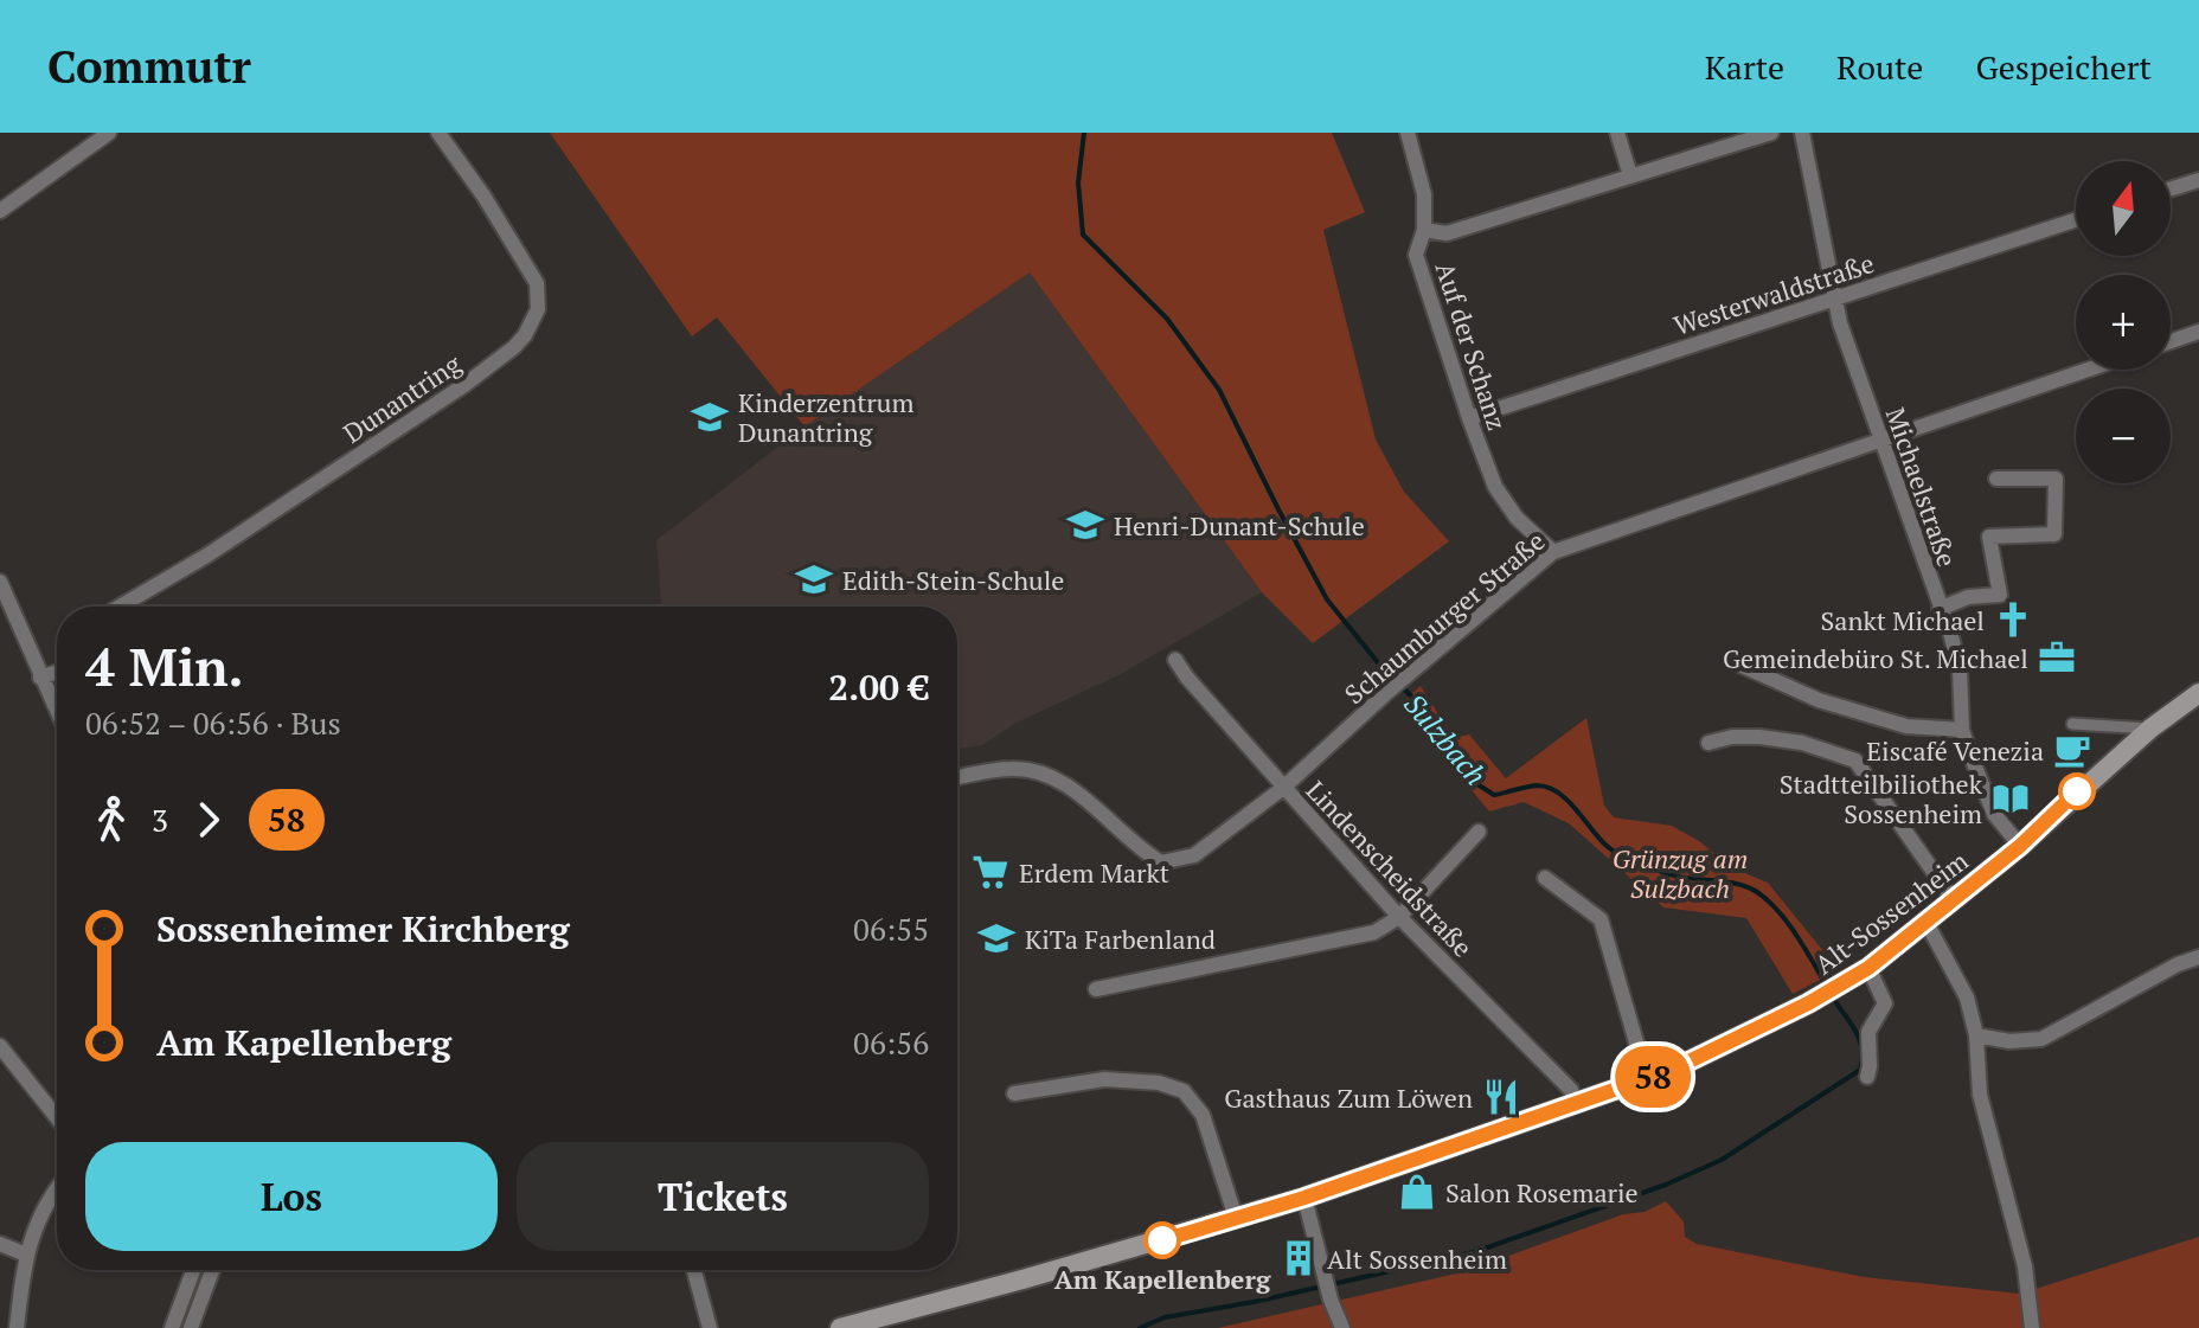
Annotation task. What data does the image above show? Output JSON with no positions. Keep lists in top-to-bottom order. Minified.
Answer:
{"streets":{"main road":["Alt-Sossenheim"],"street":["Westerwaldstraße","Auf der Schanz","Dunantring","Michaelstraße","Schaumburger Straße","Lindenscheidstraße"]},"crossings":[["Westerwaldstraße","Auf der Schanz"],["Westerwaldstraße","Michaelstraße"],["Auf der Schanz","Schaumburger Straße"],["Michaelstraße","Schaumburger Straße"],["Michaelstraße","Alt-Sossenheim"],["Schaumburger Straße","Lindenscheidstraße"],["Lindenscheidstraße","Alt-Sossenheim"]],"water":["Sulzbach"],"parks":["Grünzug am Sulzbach"],"places":{"school or university":["Kinderzentrum Dunantring","Henri-Dunant-Schule","Edith-Stein-Schule","KiTa Farbenland"],"church":["Sankt Michael"],"office":["Gemeindebüro St. Michael"],"cafe":["Eiscafé Venezia"],"library":["Stadtteilbiliothek Sossenheim"],"supermarket":["Erdem Markt"],"restaurant":["Gasthaus Zum Löwen"],"shop":["Salon Rosemarie"],"other":["Am Kapellenberg"],"building":["Alt Sossenheim"]},"lines":["bus line 58"],"north":"top","page":{"header":"Commutr","nav":["Karte","Route","Gespeichert"],"on_map":"58","map_buttons":["+","−"],"heading":["4 Min.","06:52 – 06:56 · Bus","2.00 €"],"legs":["3","58"],"list":[{"name":"Sossenheimer Kirchberg","value":"06:55"},{"name":"Am Kapellenberg","value":"06:56"}],"buttons":["Los","Tickets"]}}
